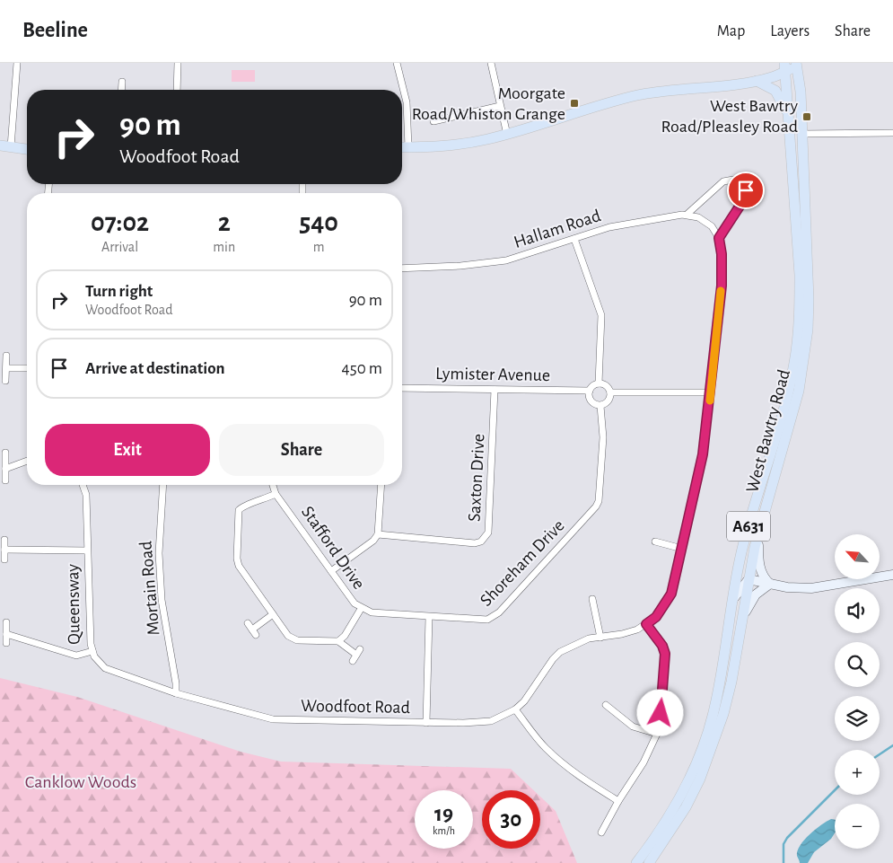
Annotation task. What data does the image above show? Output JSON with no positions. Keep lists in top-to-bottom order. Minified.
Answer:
{"streets":{"main road":["West Bawtry Road","A631"],"street":["Hallam Road","Lymister Avenue","Saxton Drive","Stafford Drive","Shoreham Drive","Mortain Road","Queensway","Woodfoot Road"]},"crossings":[["Lymister Avenue","Saxton Drive"],["Lymister Avenue","Shoreham Drive"],["West Bawtry Road","A631"],["Stafford Drive","Shoreham Drive"],["Mortain Road","Woodfoot Road"],["Queensway","Woodfoot Road"]],"parks":["Canklow Woods"],"places":{"transit":["Moorgate Road/Whiston Grange","West Bawtry Road/Pleasley Road"]},"north":"top left","page":{"header":"Beeline","nav":["Map","Layers","Share"],"turn":["90 m","Woodfoot Road"],"eta":["07:02","Arrival","2","min","540","m"],"list":[{"name":"Turn right","note":"Woodfoot Road","value":"90 m"},{"name":"Arrive at destination","value":"450 m"}],"buttons":["Exit","Share"],"map_buttons":["+","−"],"speed":"19 km/h","limit":"30"}}
